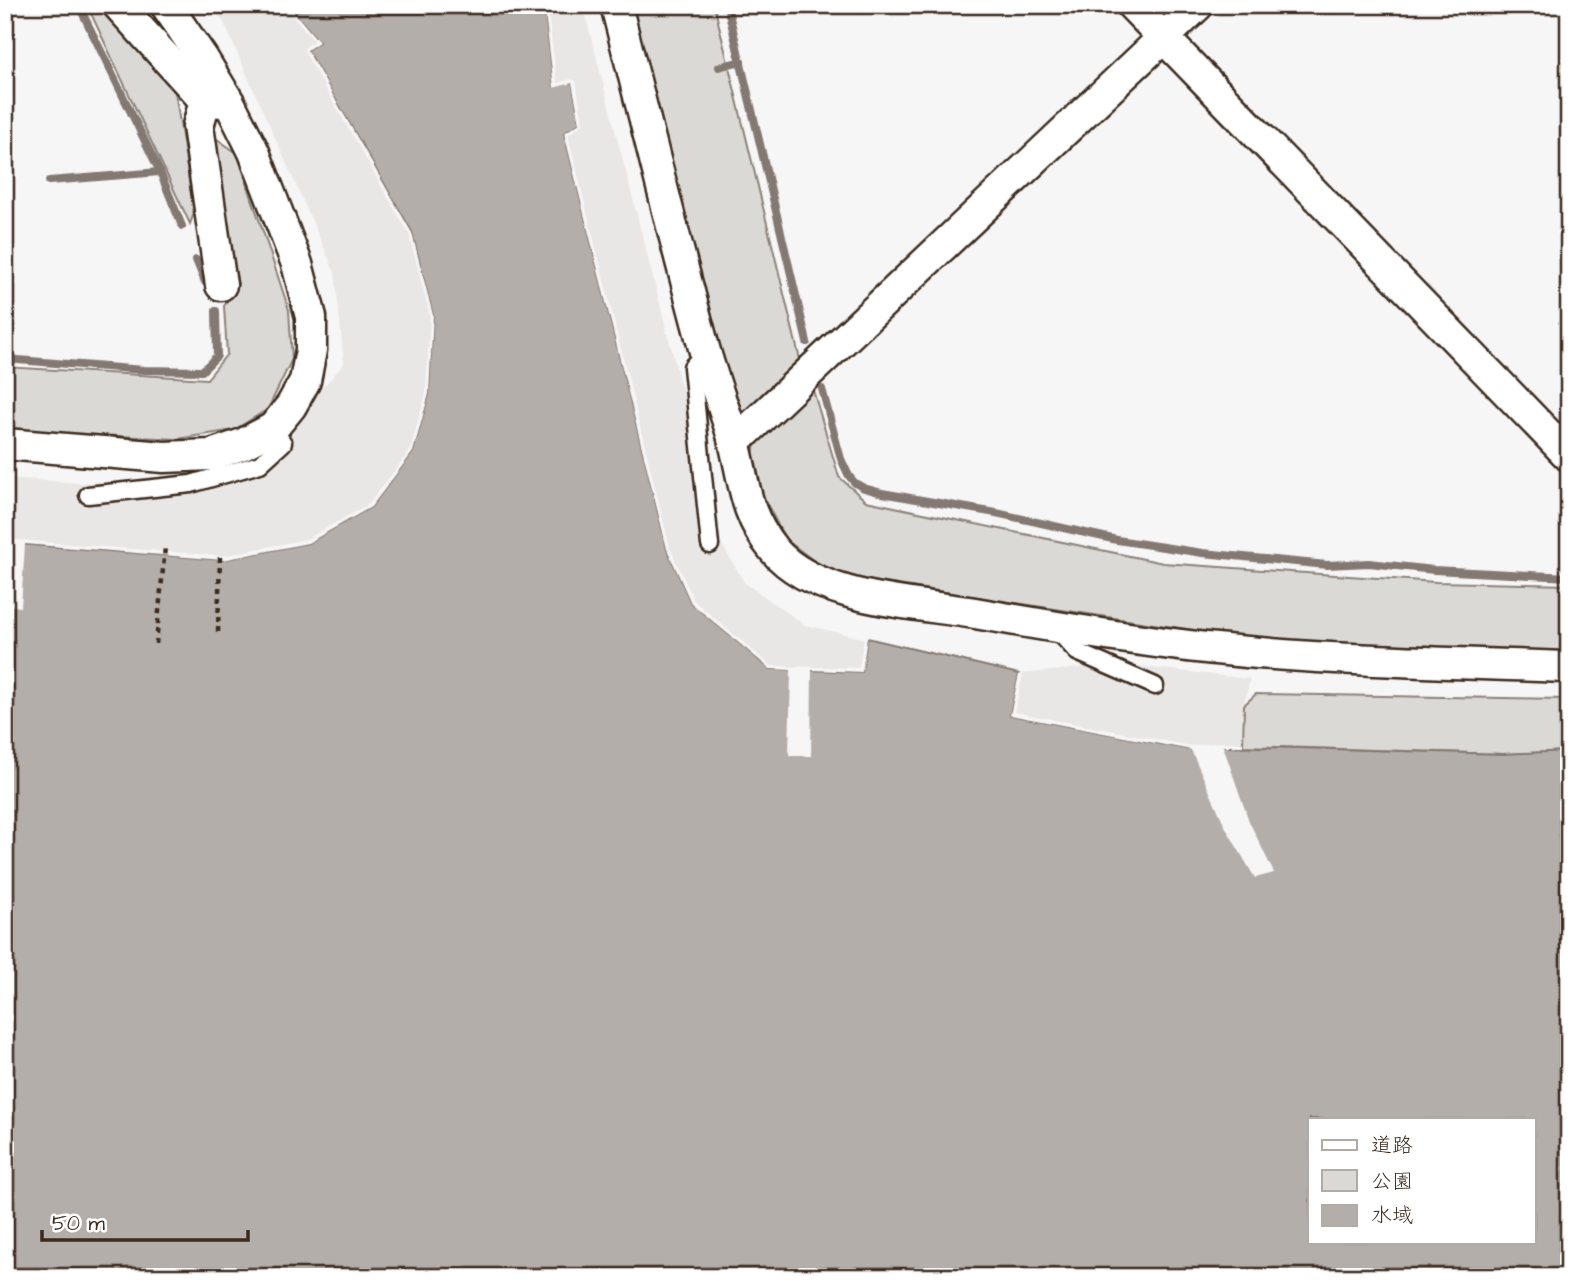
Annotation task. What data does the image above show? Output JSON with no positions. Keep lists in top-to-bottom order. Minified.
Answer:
{"legend":["道路","公園","水域"],"scale_bar":"50 m"}
